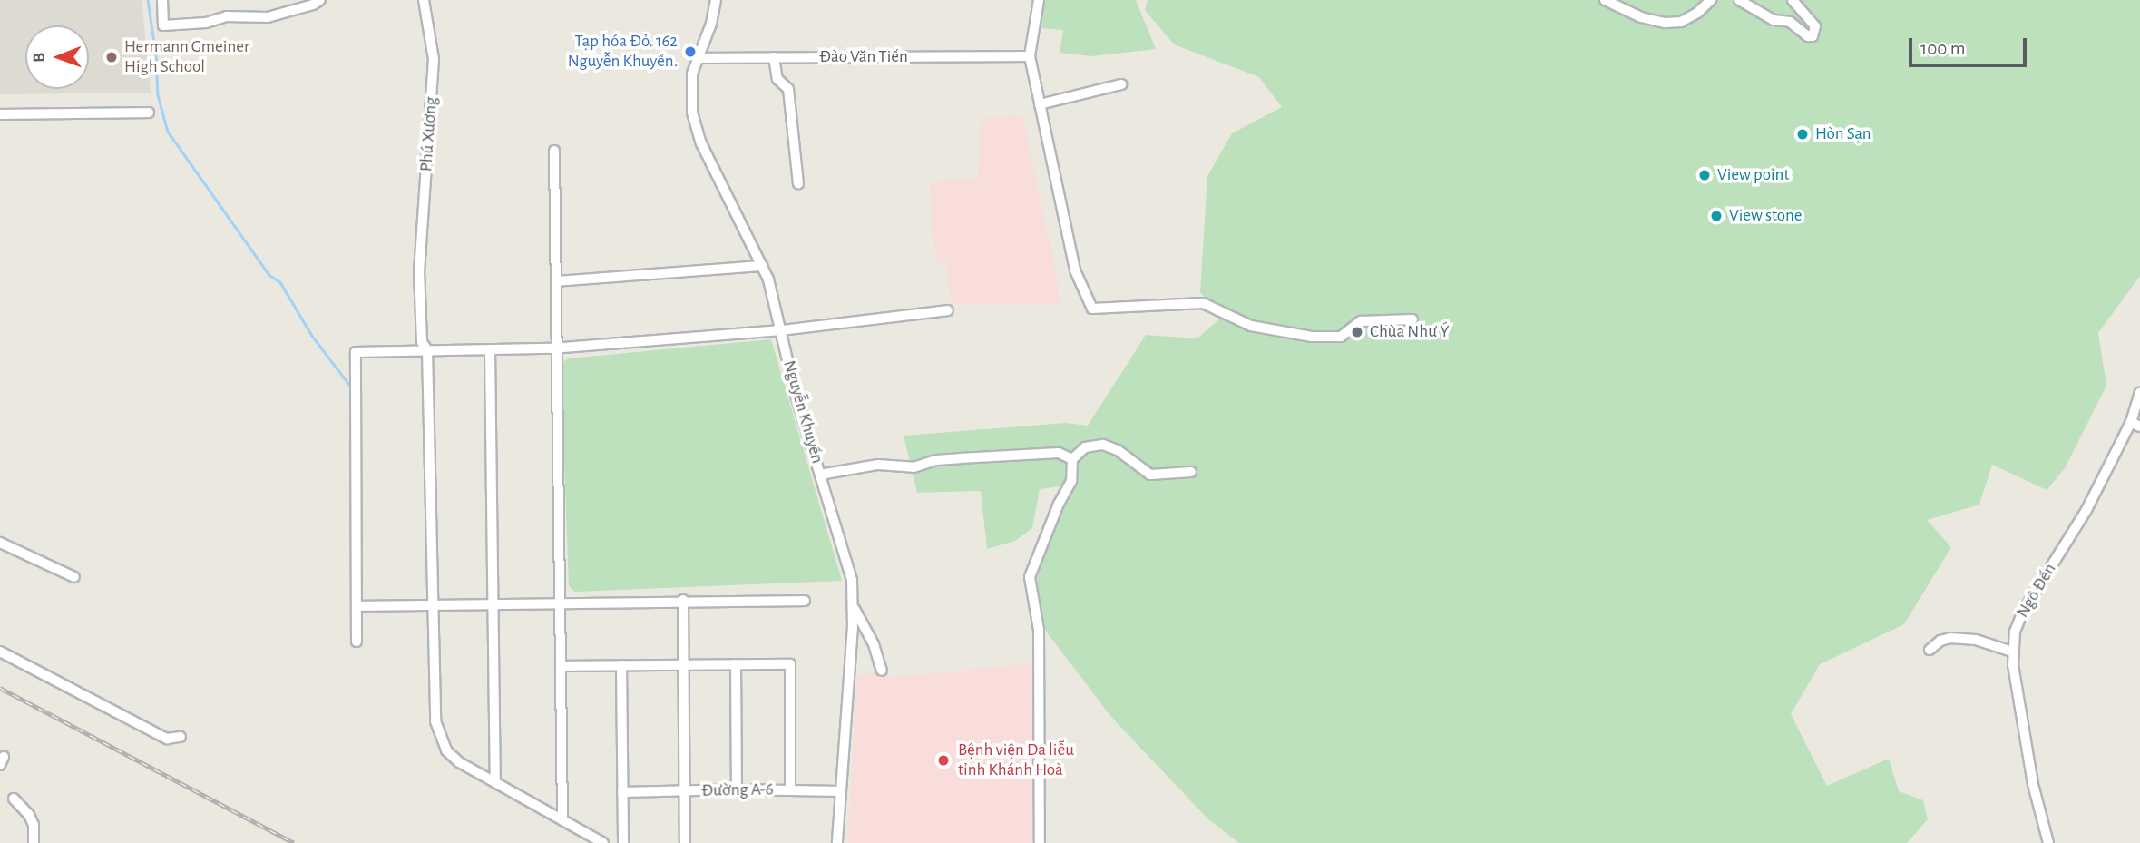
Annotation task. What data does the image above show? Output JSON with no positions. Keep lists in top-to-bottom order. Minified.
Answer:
{"streets":{"street":["Đào Văn Tiến","Phú Xương","Nguyễn Khuyến","Ngô Đến","Đường A-6"]},"crossings":[["Đào Văn Tiến","Nguyễn Khuyến"],["Nguyễn Khuyến","Đường A-6"]],"places":["Tạp hóa Đỏ. 162 Nguyễn Khuyến.","Hermann Gmeiner High School","Hòn Sạn","View point","View stone","Chùa Như Ý","Bệnh viện Da liễu tỉnh Khánh Hoà"],"scale_bar":"100 m","north":"left"}
